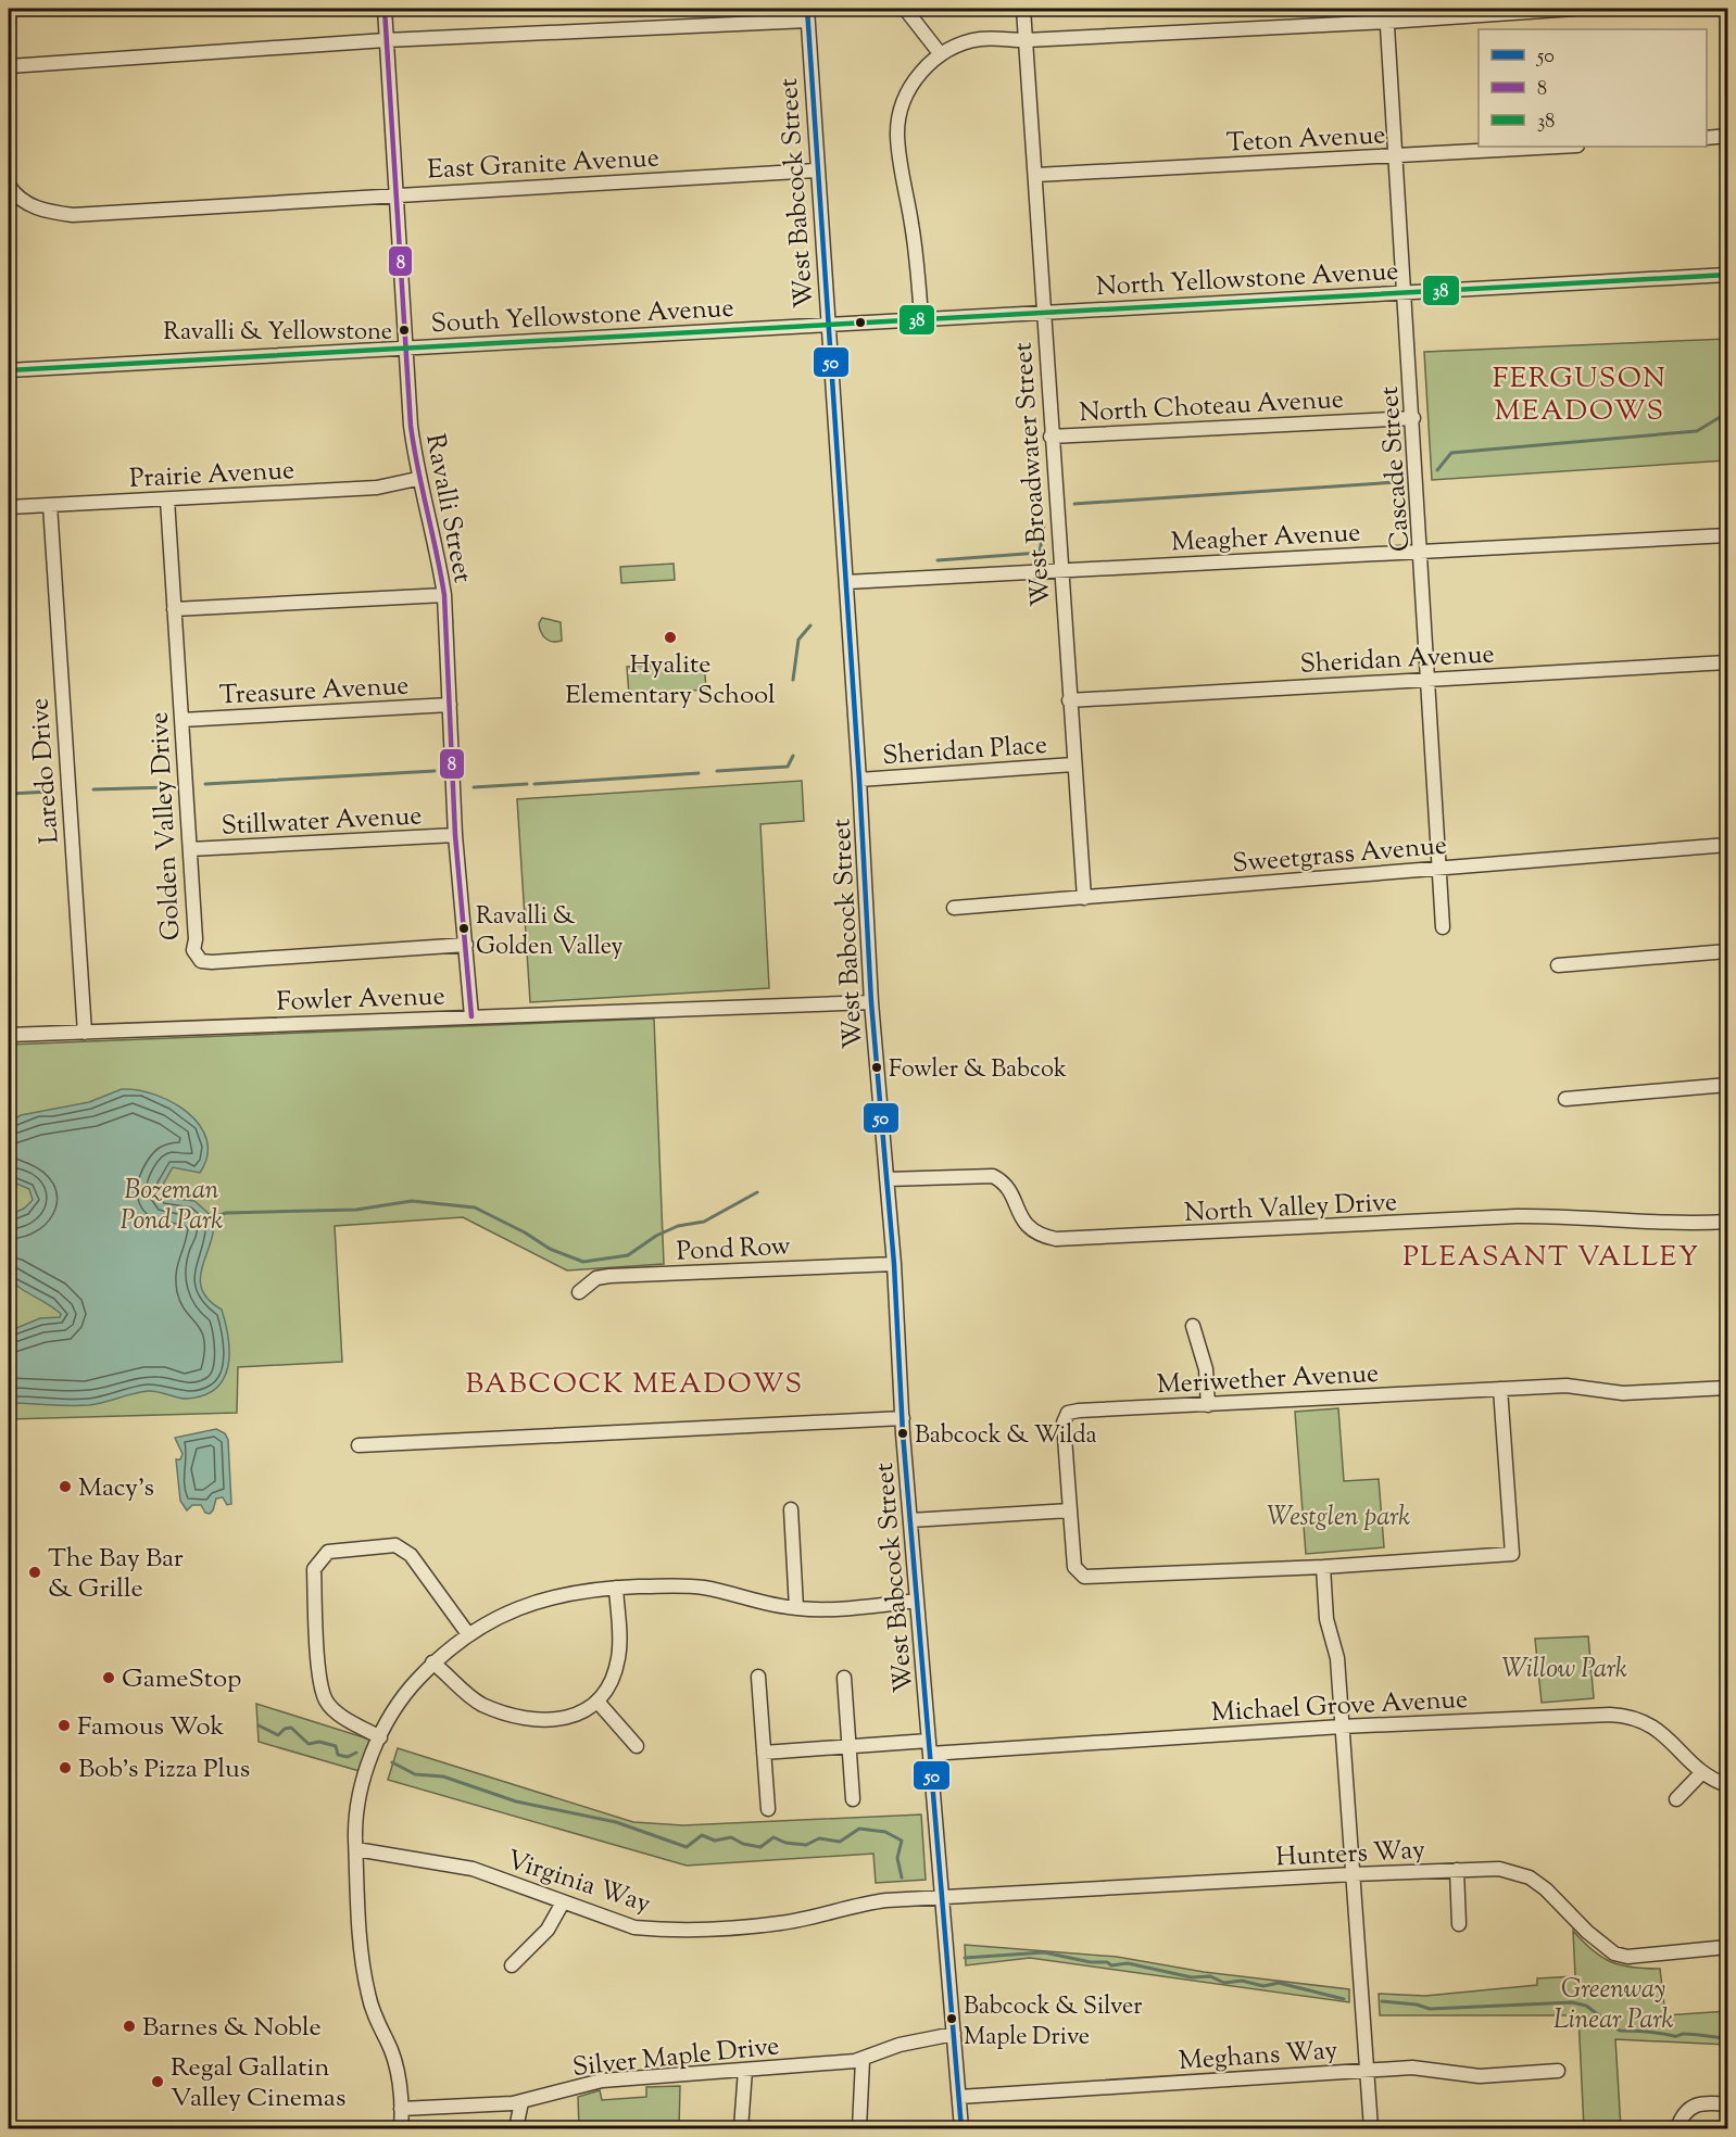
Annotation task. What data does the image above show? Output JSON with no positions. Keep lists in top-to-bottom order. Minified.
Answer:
{"streets":{"street":["Teton Avenue","East Granite Avenue","West Babcock Street","North Yellowstone Avenue","South Yellowstone Avenue","North Choteau Avenue","Cascade Street","Prairie Avenue","West Broadwater Street","Ravalli Street","Meagher Avenue","Sheridan Avenue","Treasure Avenue","Sheridan Place","Laredo Drive","Stillwater Avenue","Golden Valley Drive","Sweetgrass Avenue","Fowler Avenue","North Valley Drive","Pond Row","Meriwether Avenue","Michael Grove Avenue","Hunters Way","Virginia Way","Meghans Way","Silver Maple Drive"]},"crossings":[["Teton Avenue","Cascade Street"],["Teton Avenue","West Broadwater Street"],["East Granite Avenue","West Babcock Street"],["East Granite Avenue","Ravalli Street"],["West Babcock Street","South Yellowstone Avenue"],["West Babcock Street","Meagher Avenue"],["West Babcock Street","Sheridan Place"],["West Babcock Street","Fowler Avenue"],["West Babcock Street","North Valley Drive"],["West Babcock Street","Pond Row"],["West Babcock Street","Michael Grove Avenue"],["West Babcock Street","Hunters Way"],["West Babcock Street","Virginia Way"],["West Babcock Street","Meghans Way"],["West Babcock Street","Silver Maple Drive"],["North Yellowstone Avenue","South Yellowstone Avenue"],["North Yellowstone Avenue","Cascade Street"],["North Yellowstone Avenue","West Broadwater Street"],["South Yellowstone Avenue","West Broadwater Street"],["South Yellowstone Avenue","Ravalli Street"],["North Choteau Avenue","Cascade Street"],["North Choteau Avenue","West Broadwater Street"],["Cascade Street","Meagher Avenue"],["Cascade Street","Sheridan Avenue"],["Cascade Street","Sweetgrass Avenue"],["Prairie Avenue","Ravalli Street"],["Prairie Avenue","Laredo Drive"],["Prairie Avenue","Golden Valley Drive"],["West Broadwater Street","Meagher Avenue"],["West Broadwater Street","Sheridan Avenue"],["West Broadwater Street","Sheridan Place"],["West Broadwater Street","Sweetgrass Avenue"],["Ravalli Street","Treasure Avenue"],["Ravalli Street","Stillwater Avenue"],["Ravalli Street","Golden Valley Drive"],["Ravalli Street","Fowler Avenue"],["Treasure Avenue","Golden Valley Drive"],["Laredo Drive","Fowler Avenue"],["Stillwater Avenue","Golden Valley Drive"],["Hunters Way","Virginia Way"]],"districts":["FERGUSON MEADOWS","PLEASANT VALLEY","BABCOCK MEADOWS"],"parks":["Bozeman Pond Park","Westglen park","Willow Park","Greenway Linear Park"],"places":["Ravalli & Yellowstone","Hyalite Elementary School","Ravalli & Golden Valley","Fowler & Babcok","Babcock & Wilda","Macy's","The Bay Bar & Grille","GameStop","Famous Wok","Bob's Pizza Plus","Babcock & Silver Maple Drive","Barnes & Noble","Regal Gallatin Valley Cinemas"],"lines":["transit line 50","transit line 8","transit line 38"],"legend":["50","8","38"]}
